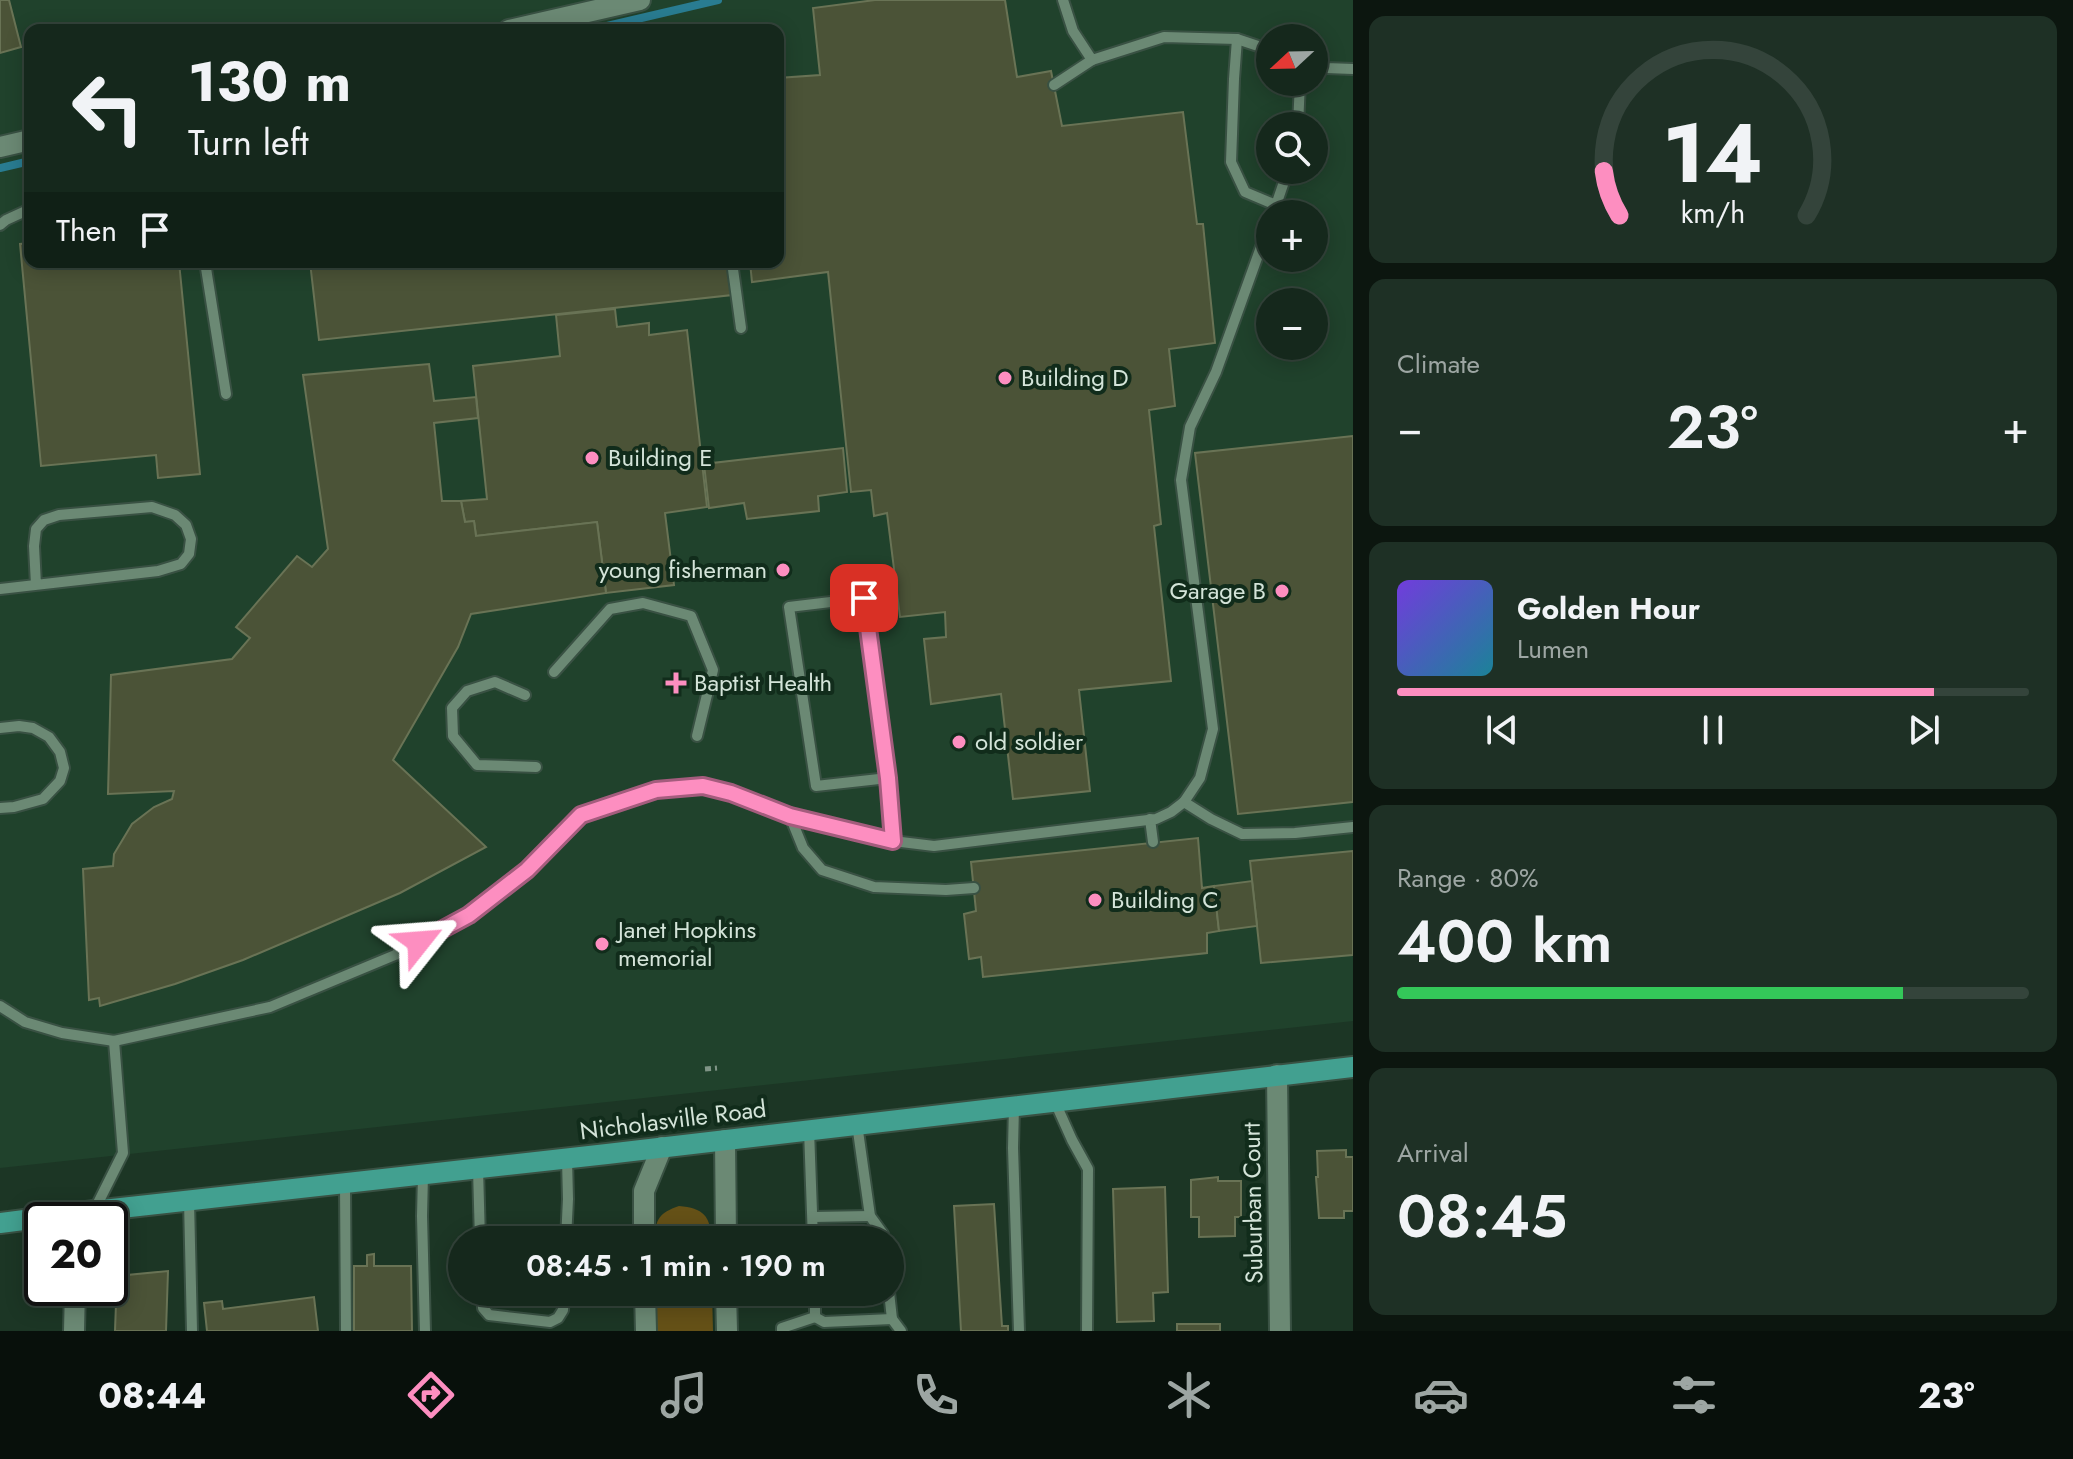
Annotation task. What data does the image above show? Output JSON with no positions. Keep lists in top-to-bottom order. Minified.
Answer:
{"streets":{"main road":["Nicholasville Road"],"street":["Suburban Court"]},"crossings":[["Nicholasville Road","Suburban Court"]],"places":{"other":["Building D","Building E","young fisherman","Garage B","old soldier","Building C","Janet Hopkins memorial"],"health":["Baptist Health"]},"north":"left","page":{"map_buttons":["+","−"],"turn":["130 m","Turn left"],"then":"Then","tile":["Climate",["Range · 80%","400 km"],["Arrival","08:45"]],"heat":["−","23°","+"],"song":["Golden Hour","Lumen"],"limit":"20","trip":"08:45 · 1 min · 190 m","tabs":["08:44","23°"],"gauge":["14","km/h"]}}
